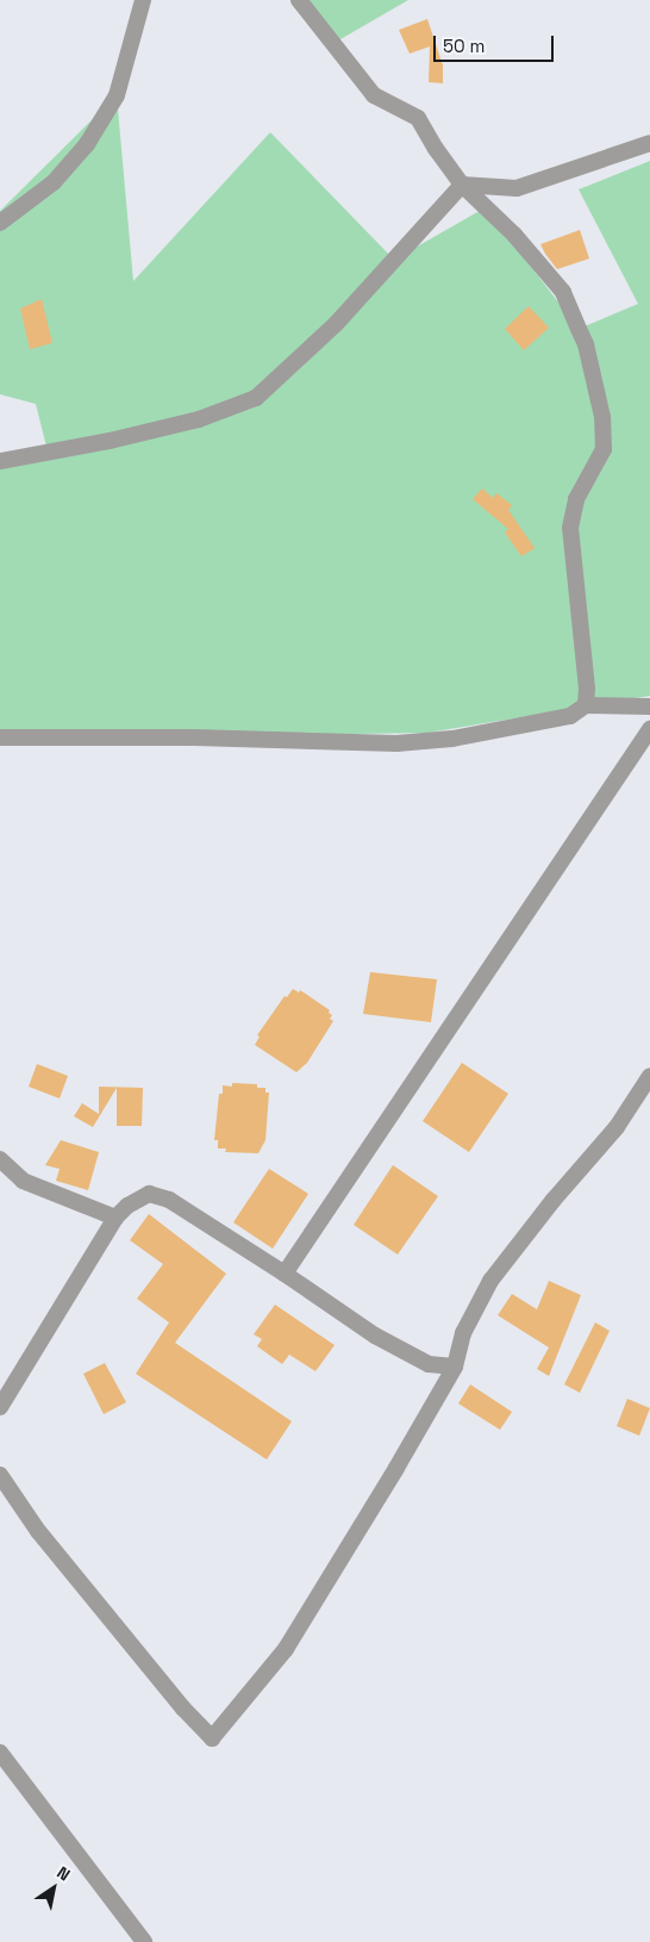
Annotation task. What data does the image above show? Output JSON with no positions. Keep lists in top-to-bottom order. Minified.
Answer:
{"scale_bar":"50 m","north":"top right"}
